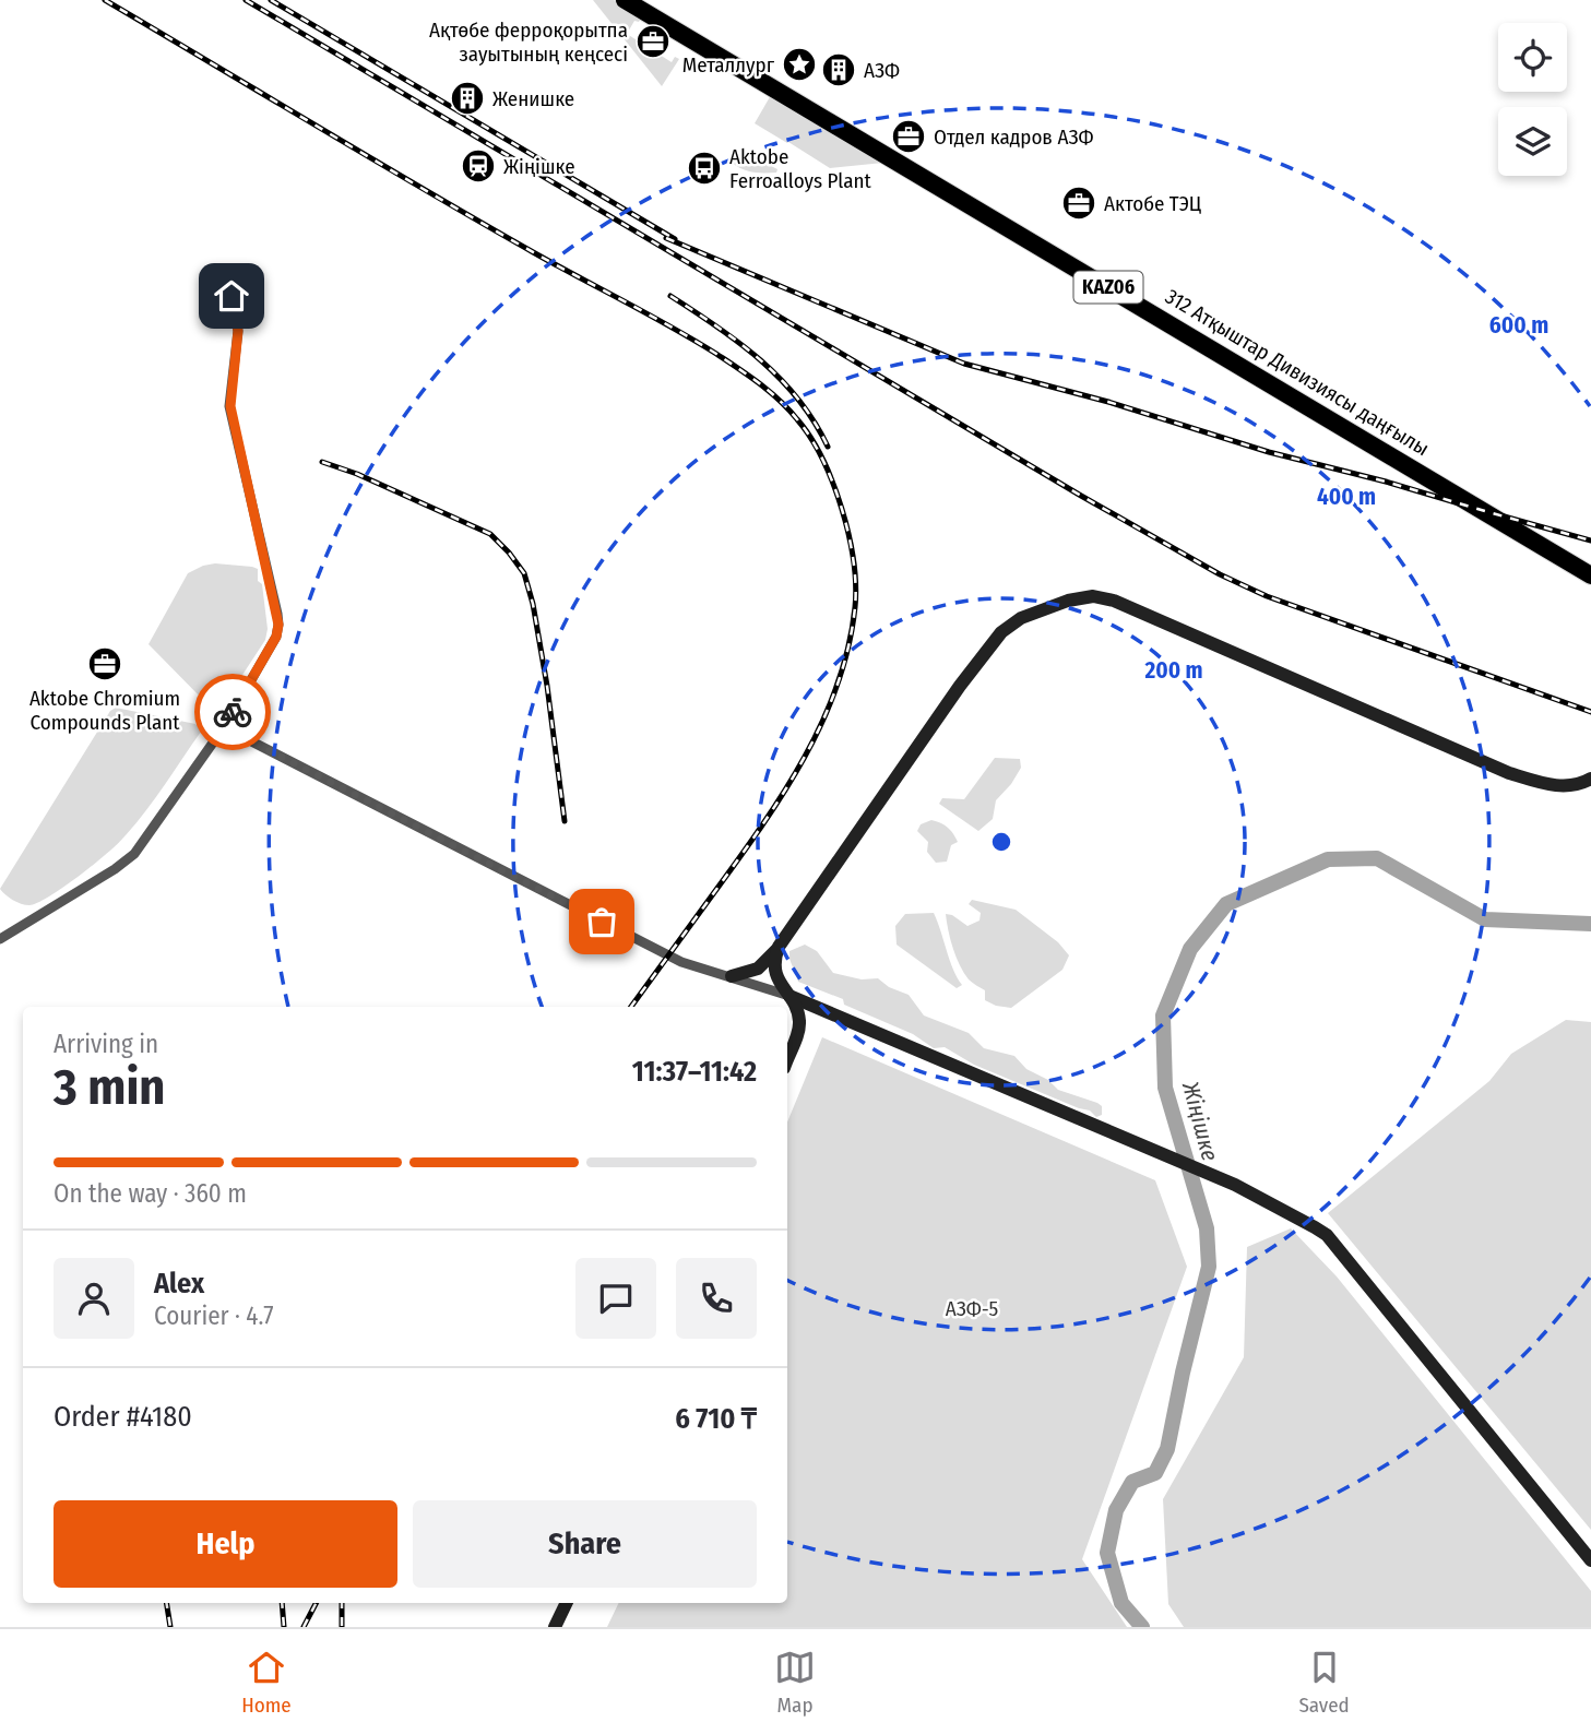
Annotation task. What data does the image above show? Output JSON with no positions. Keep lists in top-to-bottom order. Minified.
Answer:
{"streets":{"highway":["KАZ06","312 Атқыштар Дивизиясы даңғылы"]},"water":["Жіңішке"],"parks":["АЗФ-5"],"places":{"office":["Ақтөбе ферроқорытпа зауытының кеңсесі","Отдел кадров АЗФ","Актобе ТЭЦ","Aktobe Chromium Compounds Plant"],"place":["Металлург"],"building":["АЗФ","Женишке"],"station":["Жіңішке"],"bus stop":["Aktobe Ferroalloys Plant"]},"page":{"heading":["3 min","Arriving in","11:37–11:42"],"panel":["Alex","Courier · 4.7","Order #4180","6 710 ₸"],"bar":"On the way · 360 m","buttons":["Help","Share"],"tabs":["Home","Map","Saved"]},"rings":["600 m","400 m","200 m"]}
